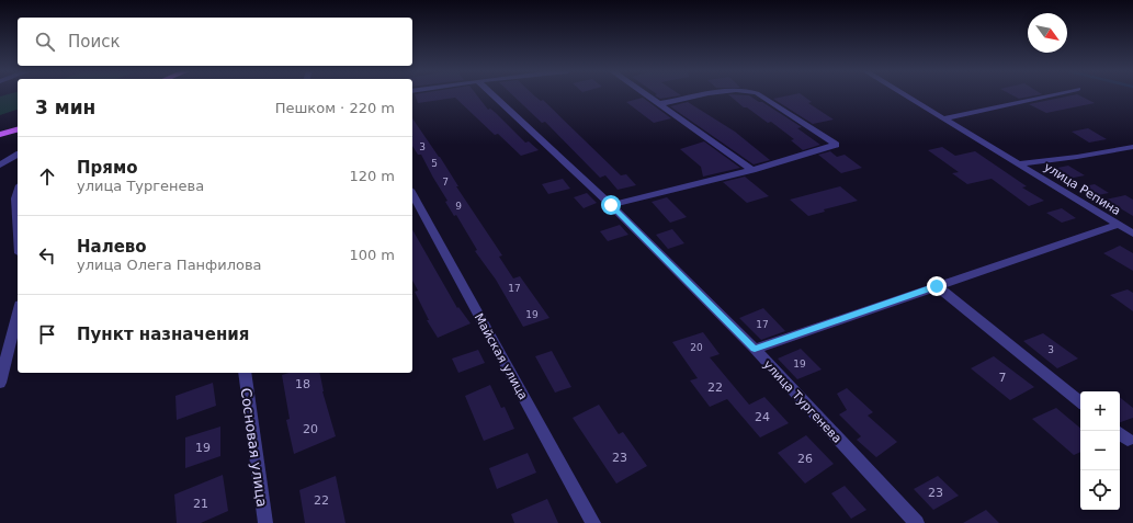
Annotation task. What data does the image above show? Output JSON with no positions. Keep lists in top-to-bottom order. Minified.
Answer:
{"streets":{"street":["улица Репина","Майская улица","улица Тургенева","Сосновая улица"]},"house_numbers":["3","5","7","9","17","19","17","20","3","19","7","18","22","24","20","19","23","26","23","22","21"],"north":"bottom right","page":{"search":"Поиск","heading":["3 мин","Пешком · 220 m"],"list":[["Прямо","улица Тургенева","120 m"],["Налево","улица Олега Панфилова","100 m"],"Пункт назначения"],"map_buttons":["+","−"]}}
